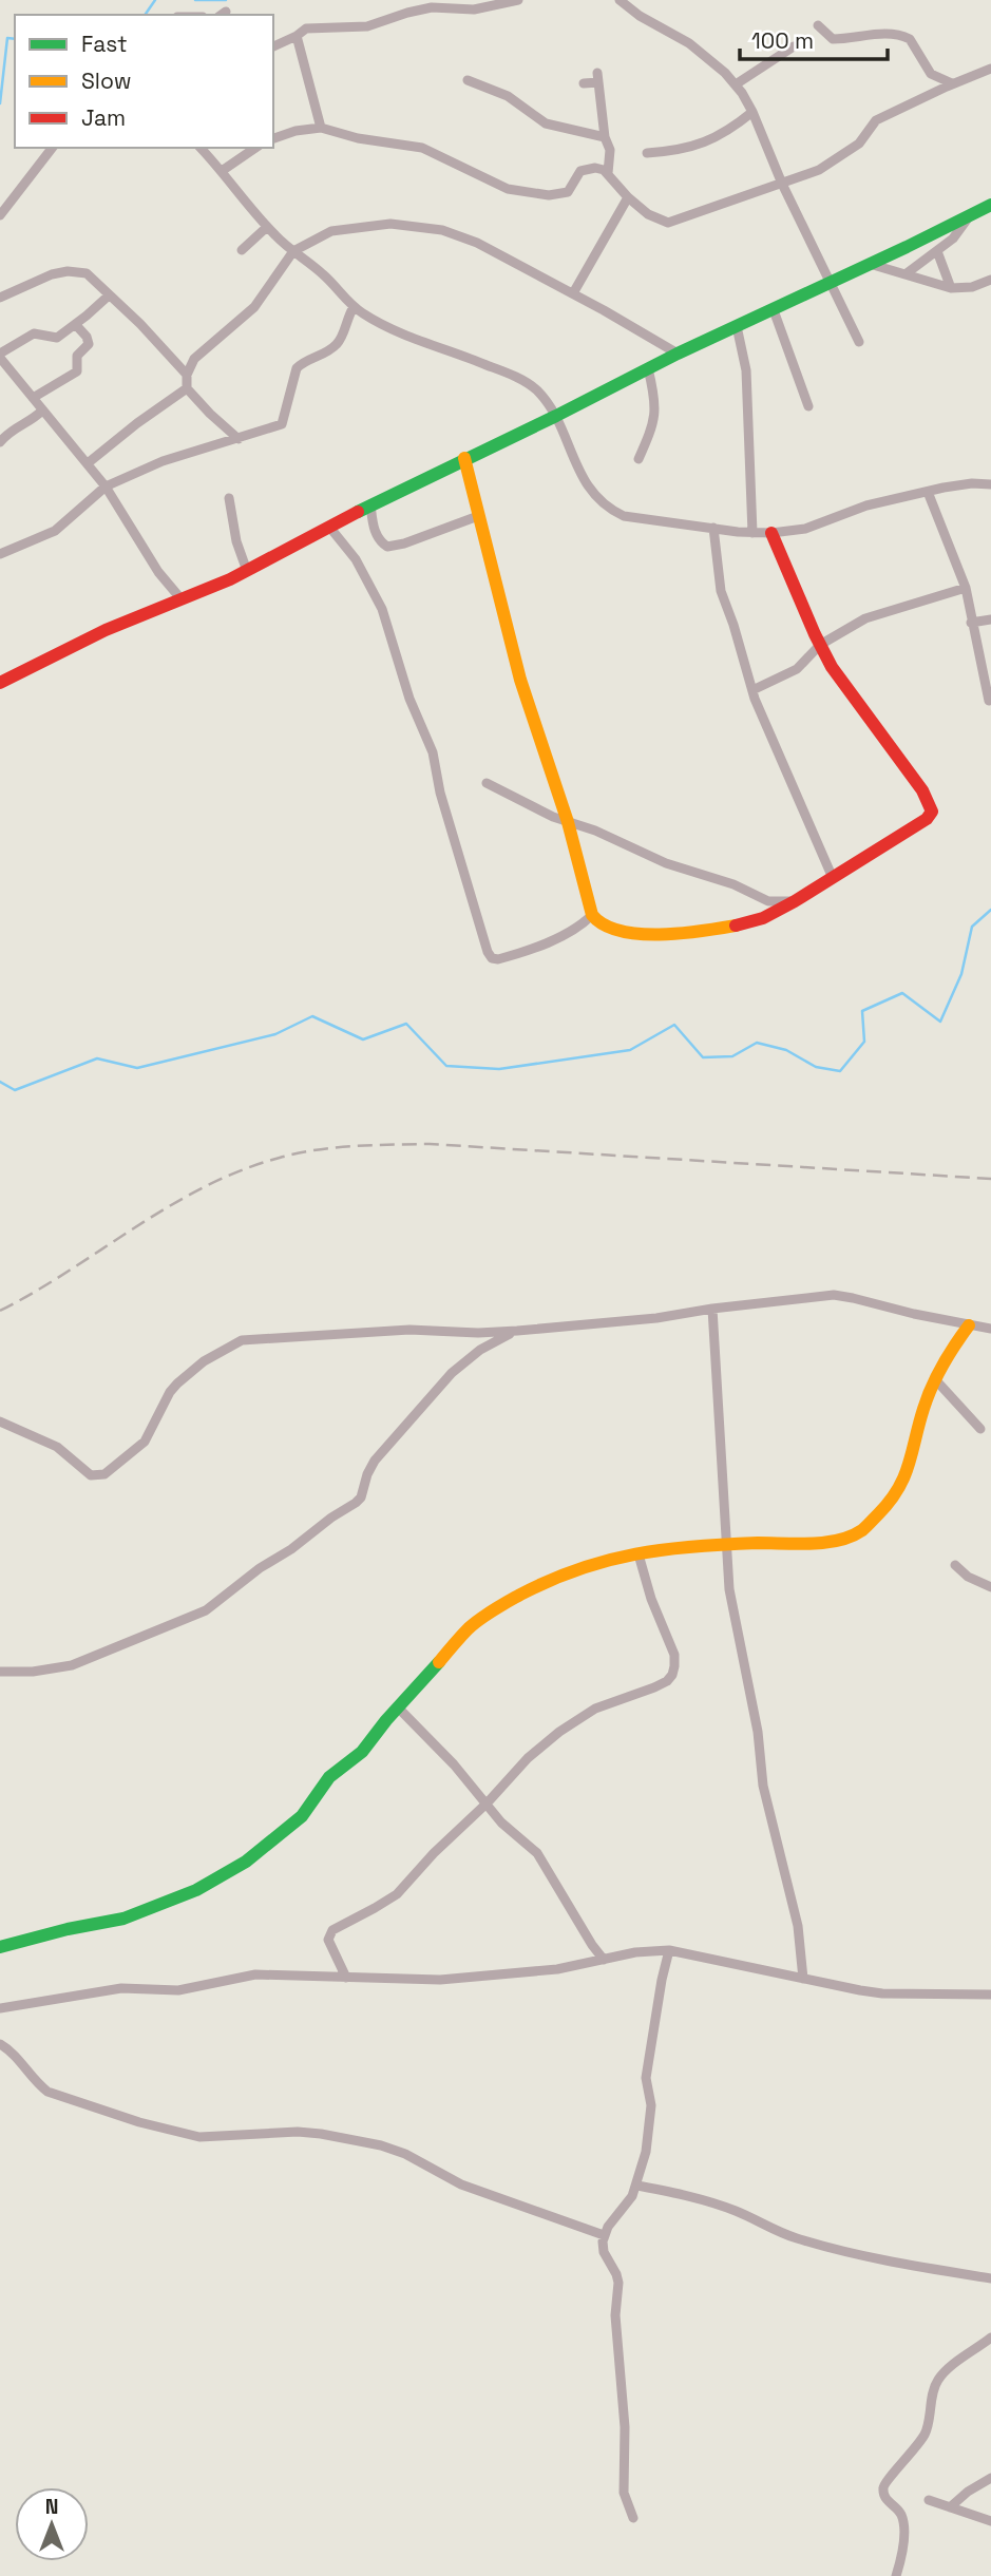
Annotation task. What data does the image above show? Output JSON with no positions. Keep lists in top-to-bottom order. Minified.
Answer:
{"legend":["Fast","Slow","Jam"],"scale_bar":"100 m","north":"top"}
